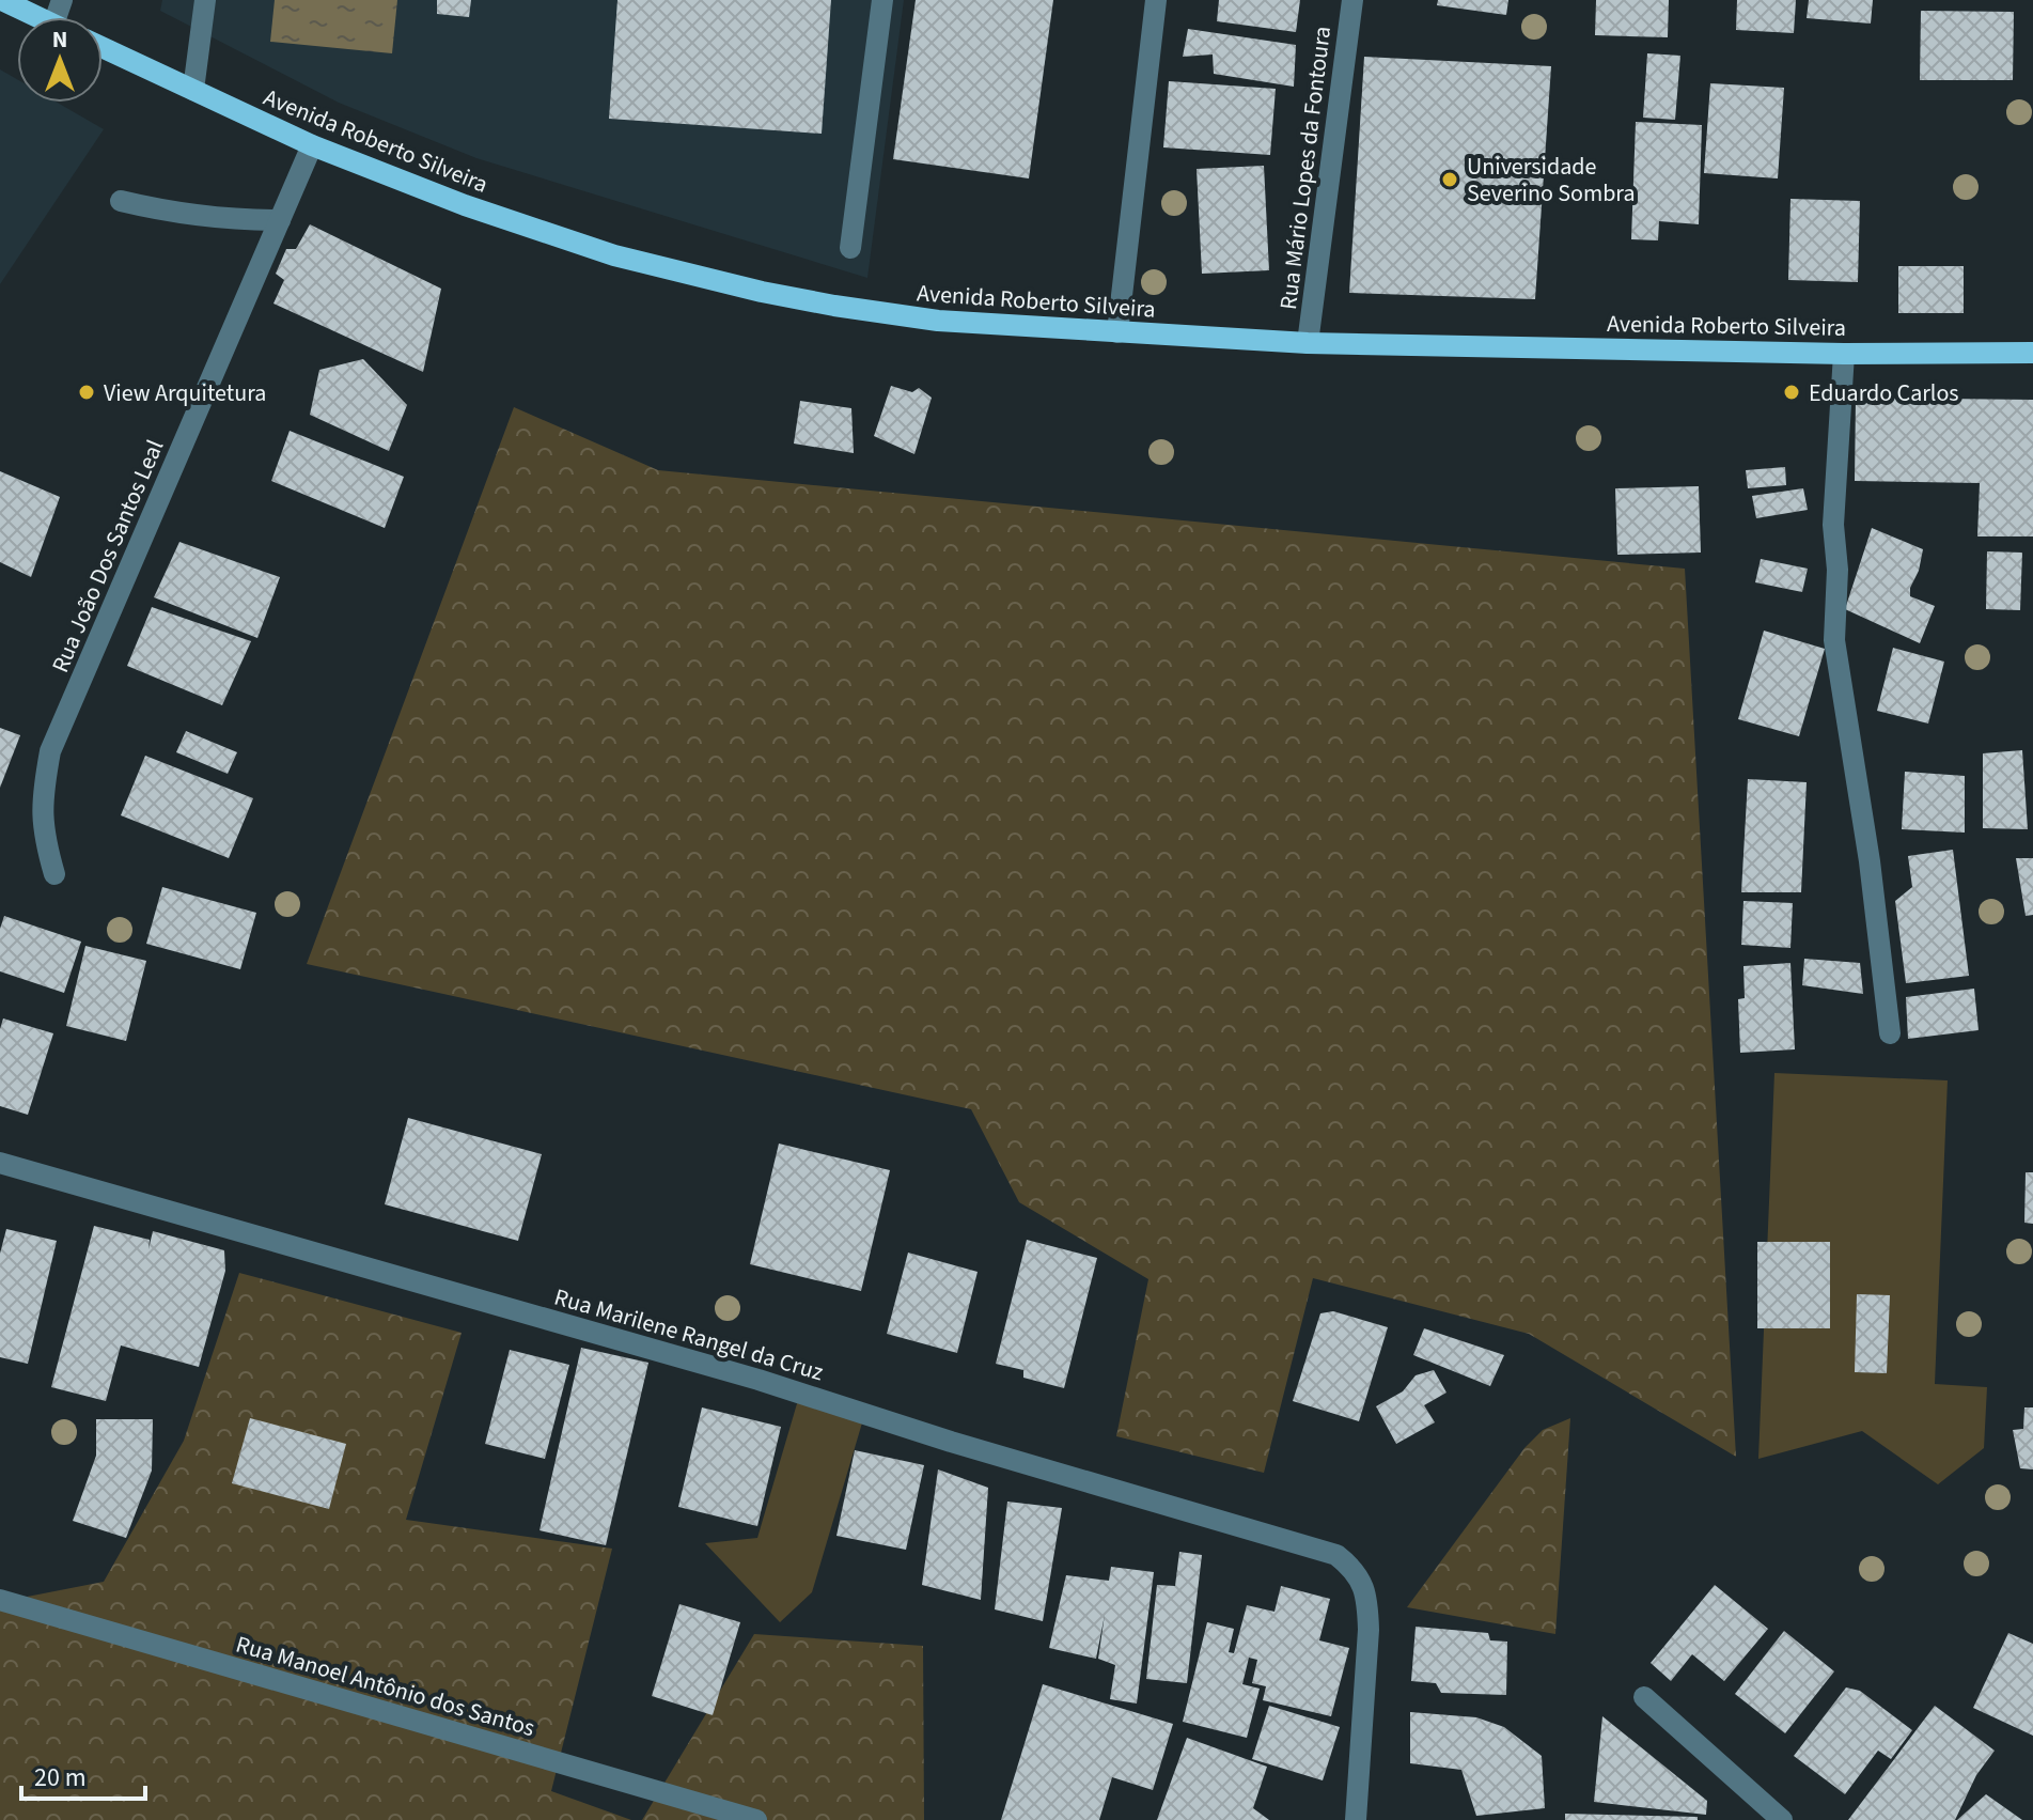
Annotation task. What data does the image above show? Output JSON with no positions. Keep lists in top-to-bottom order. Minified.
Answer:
{"streets":{"main road":["Avenida Roberto Silveira"],"street":["Rua Mário Lopes da Fontoura","Rua João Dos Santos Leal","Rua Marilene Rangel da Cruz","Rua Manoel Antônio dos Santos"]},"crossings":[["Avenida Roberto Silveira","Rua Mário Lopes da Fontoura"],["Avenida Roberto Silveira","Rua João Dos Santos Leal"]],"places":["Universidade Severino Sombra","View Arquitetura","Eduardo Carlos"],"scale_bar":"20 m","north":"top"}
